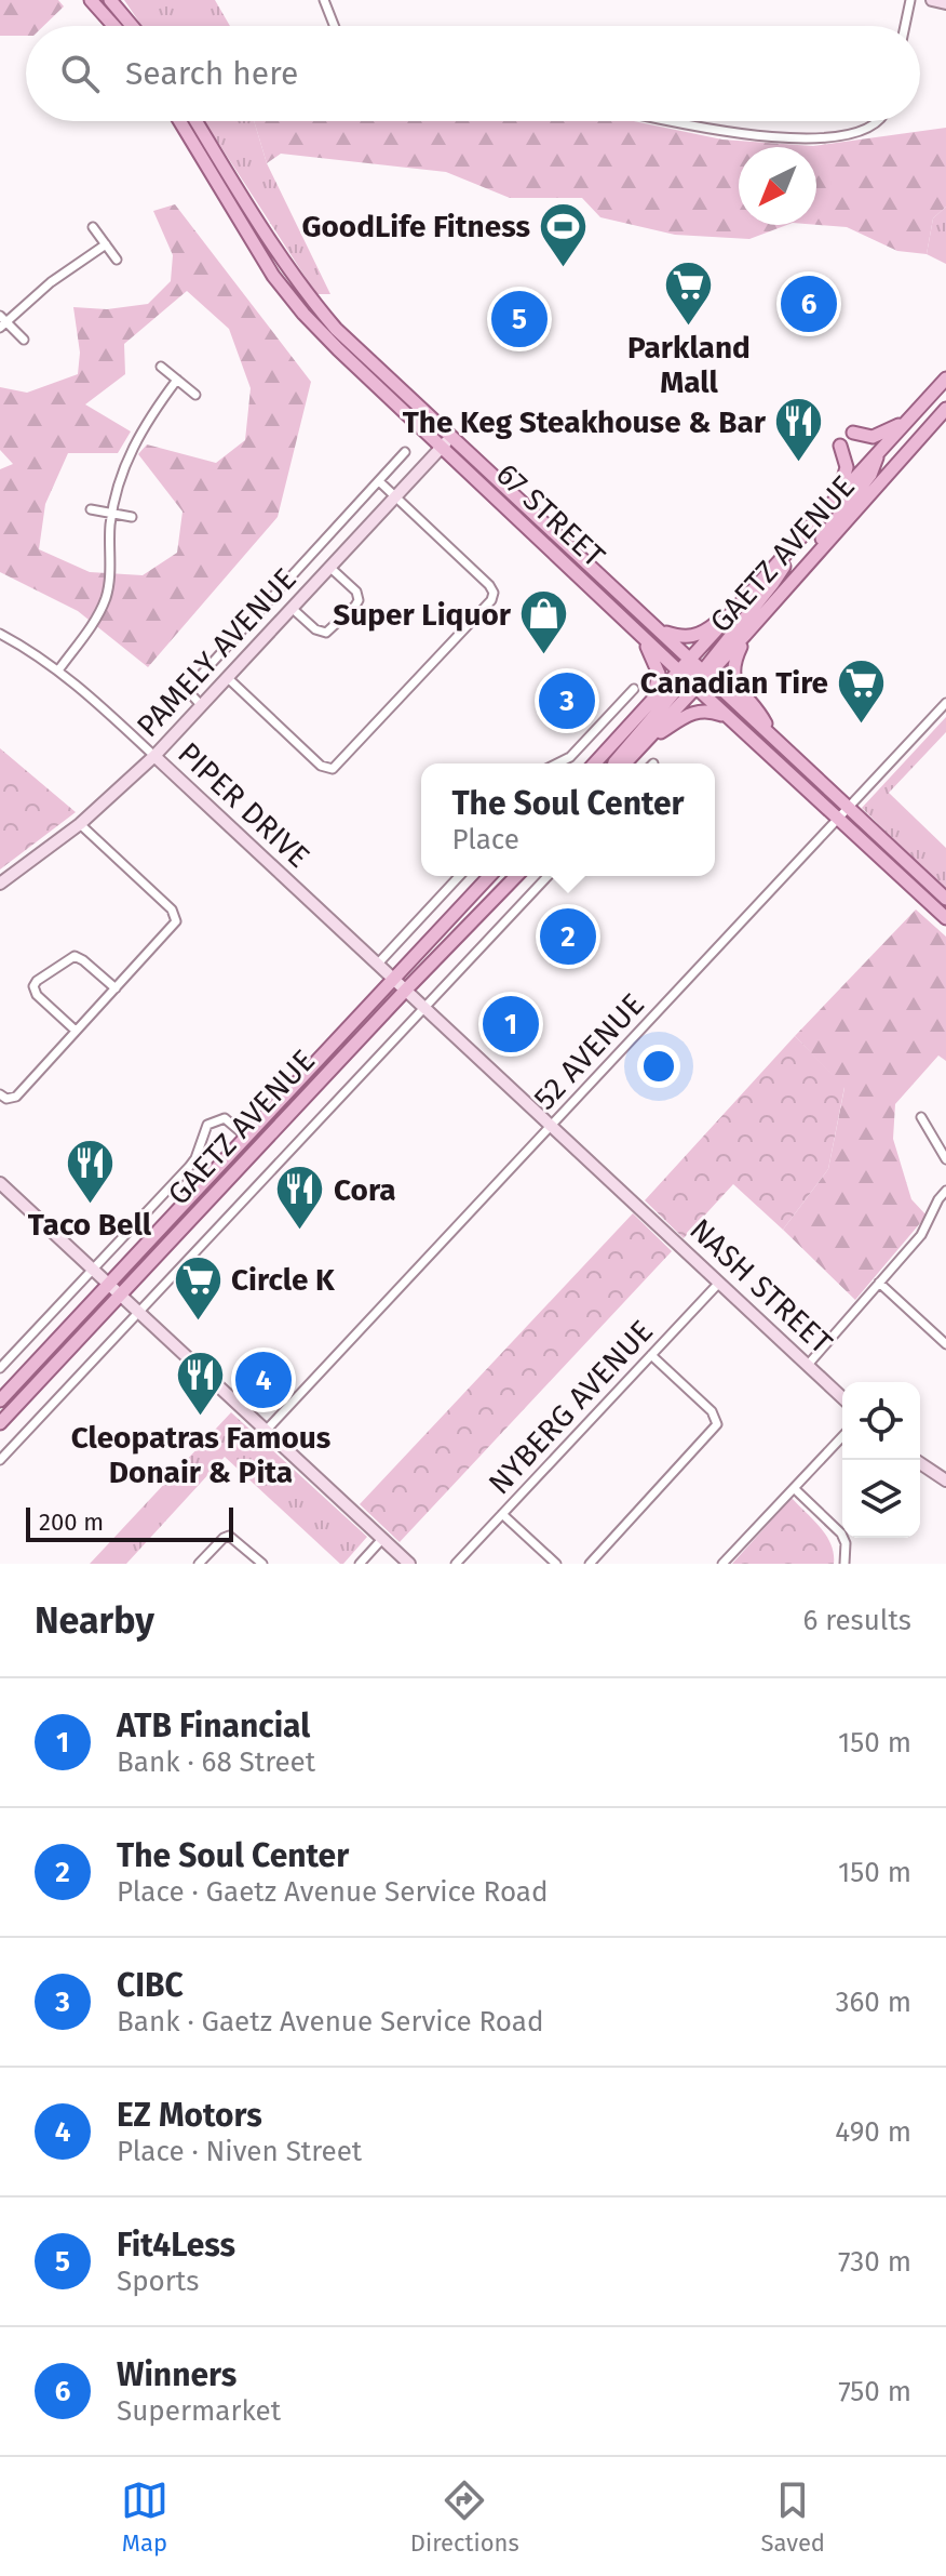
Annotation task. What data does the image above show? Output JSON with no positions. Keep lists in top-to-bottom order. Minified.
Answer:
{"streets":{"main road":["67 STREET","GAETZ AVENUE"],"street":["PAMELY AVENUE","PIPER DRIVE","52 AVENUE","NASH STREET","NYBERG AVENUE"]},"crossings":[["67 STREET","GAETZ AVENUE"],["67 STREET","PAMELY AVENUE"],["67 STREET","52 AVENUE"],["GAETZ AVENUE","PIPER DRIVE"],["PAMELY AVENUE","PIPER DRIVE"],["PIPER DRIVE","52 AVENUE"],["PIPER DRIVE","NASH STREET"],["52 AVENUE","NASH STREET"],["NASH STREET","NYBERG AVENUE"]],"places":{"sports":["GoodLife Fitness"],"supermarket":["Parkland Mall","Canadian Tire","Circle K"],"restaurant":["The Keg Steakhouse & Bar","Taco Bell","Cora","Cleopatras Famous Donair & Pita"],"shop":["Super Liquor"]},"scale_bar":"200 m","north":"bottom left","page":{"search":"Search here","pins":["6","5","3","2","1","4"],"popup":["The Soul Center","Place"],"scale":"200 m","heading":["Nearby","6 results"],"list":[{"mark":"1","name":"ATB Financial","note":"Bank · 68 Street","value":"150 m"},{"mark":"2","name":"The Soul Center","note":"Place · Gaetz Avenue Service Road","value":"150 m"},{"mark":"3","name":"CIBC","note":"Bank · Gaetz Avenue Service Road","value":"360 m"},{"mark":"4","name":"EZ Motors","note":"Place · Niven Street","value":"490 m"},{"mark":"5","name":"Fit4Less","note":"Sports","value":"730 m"},{"mark":"6","name":"Winners","note":"Supermarket","value":"750 m"}],"nav":["Map","Directions","Saved"]}}
